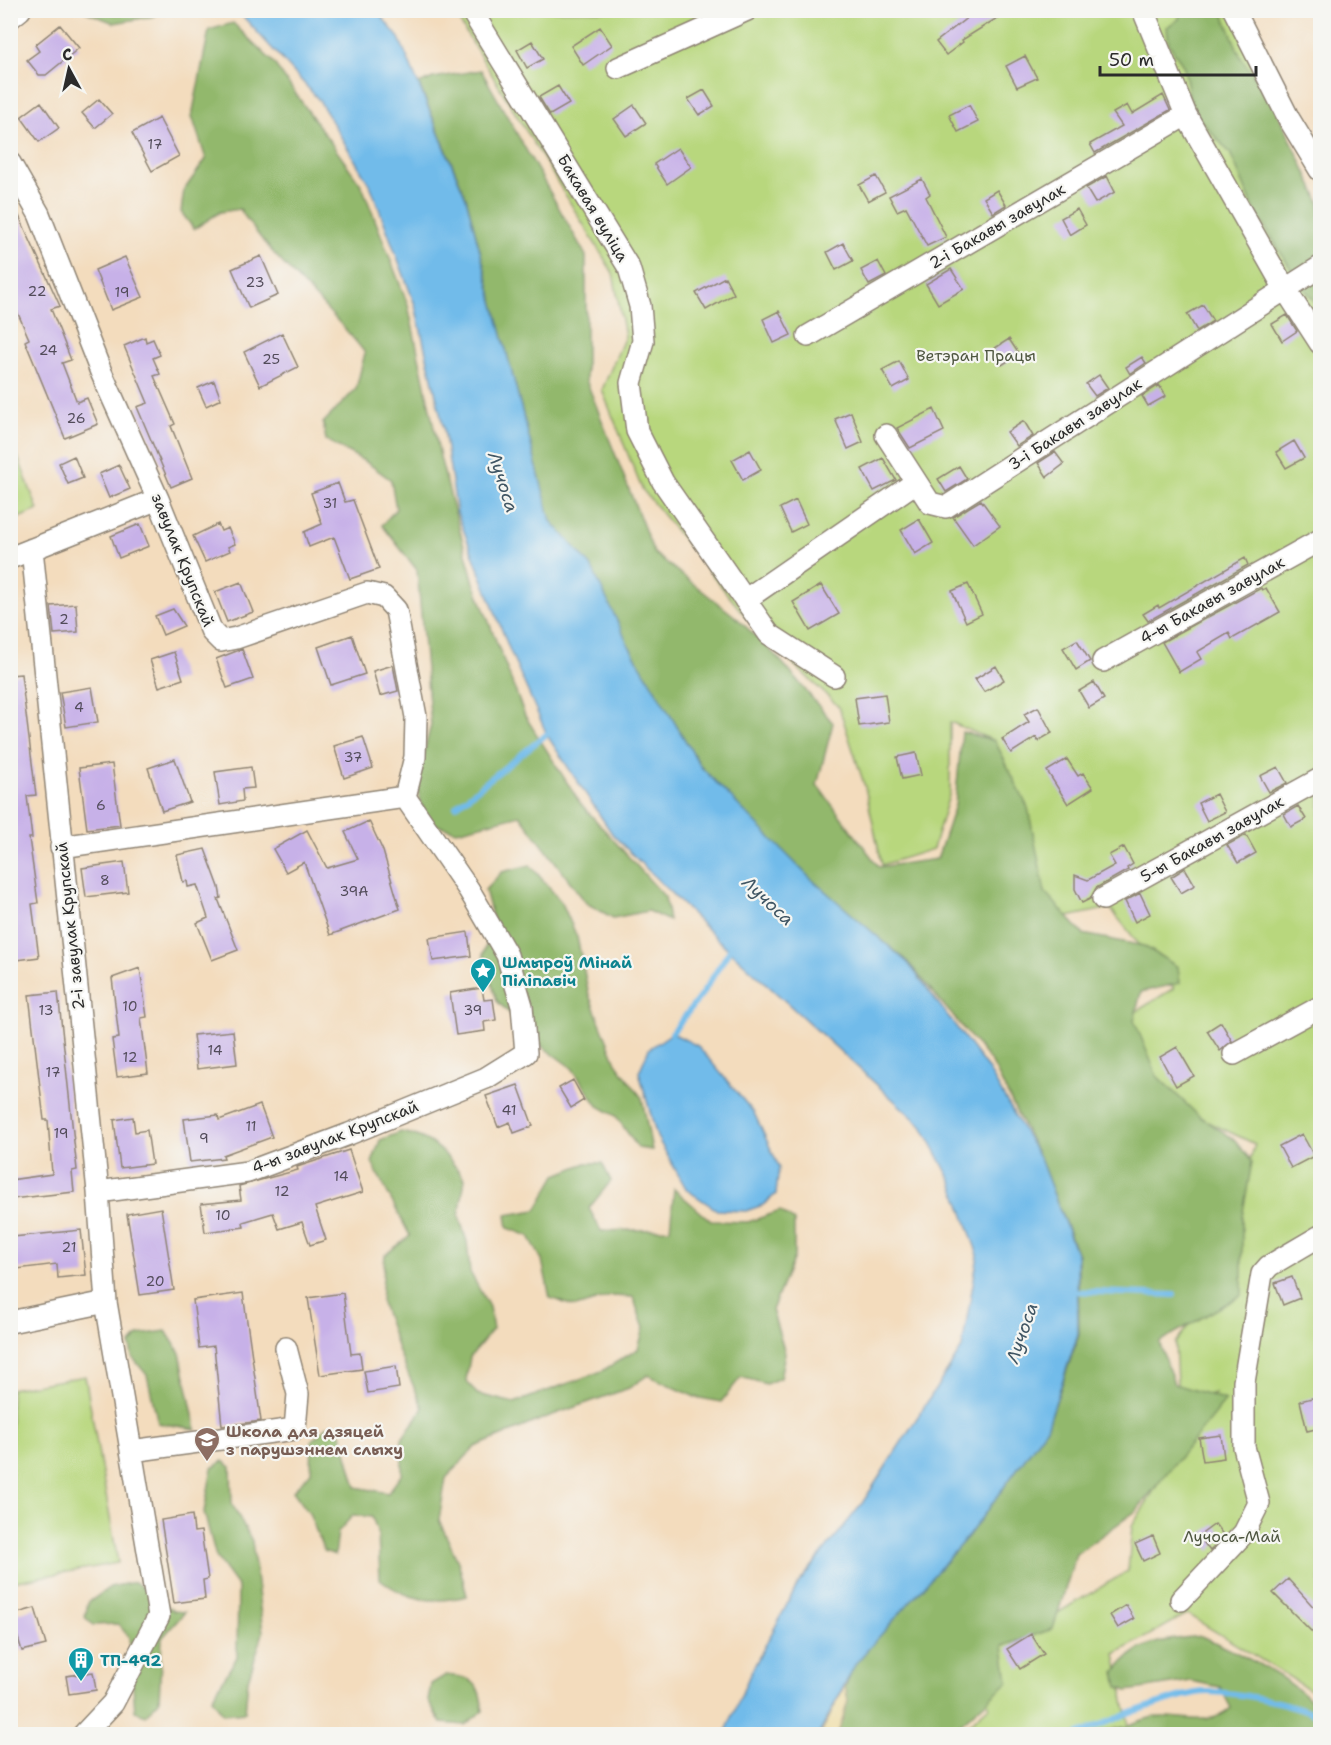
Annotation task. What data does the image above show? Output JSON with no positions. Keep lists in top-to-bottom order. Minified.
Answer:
{"streets":{"street":["Бакавая вуліца","2-і Бакавы завулак","3-і Бакавы завулак","завулак Крупскай","4-ы Бакавы завулак","5-ы Бакавы завулак","2-і завулак Крупскай","4-ы завулак Крупскай"]},"crossings":[["завулак Крупскай","4-ы завулак Крупскай"],["2-і завулак Крупскай","4-ы завулак Крупскай"]],"water":["Лучоса"],"parks":["Ветэран Працы","Лучоса-Май"],"places":{"place":["Шмыроў Мінай Піліпавіч"],"school or university":["Школа для дзяцей з парушэннем слыху"],"building":["ТП-492"]},"house_numbers":["17","23","22","19","24","25","26","31","2","4","37","6","8","39А","10","13","39","14","12","17","41","11","19","9","14","12","10","21","20"],"scale_bar":"50 m","north":"top"}
